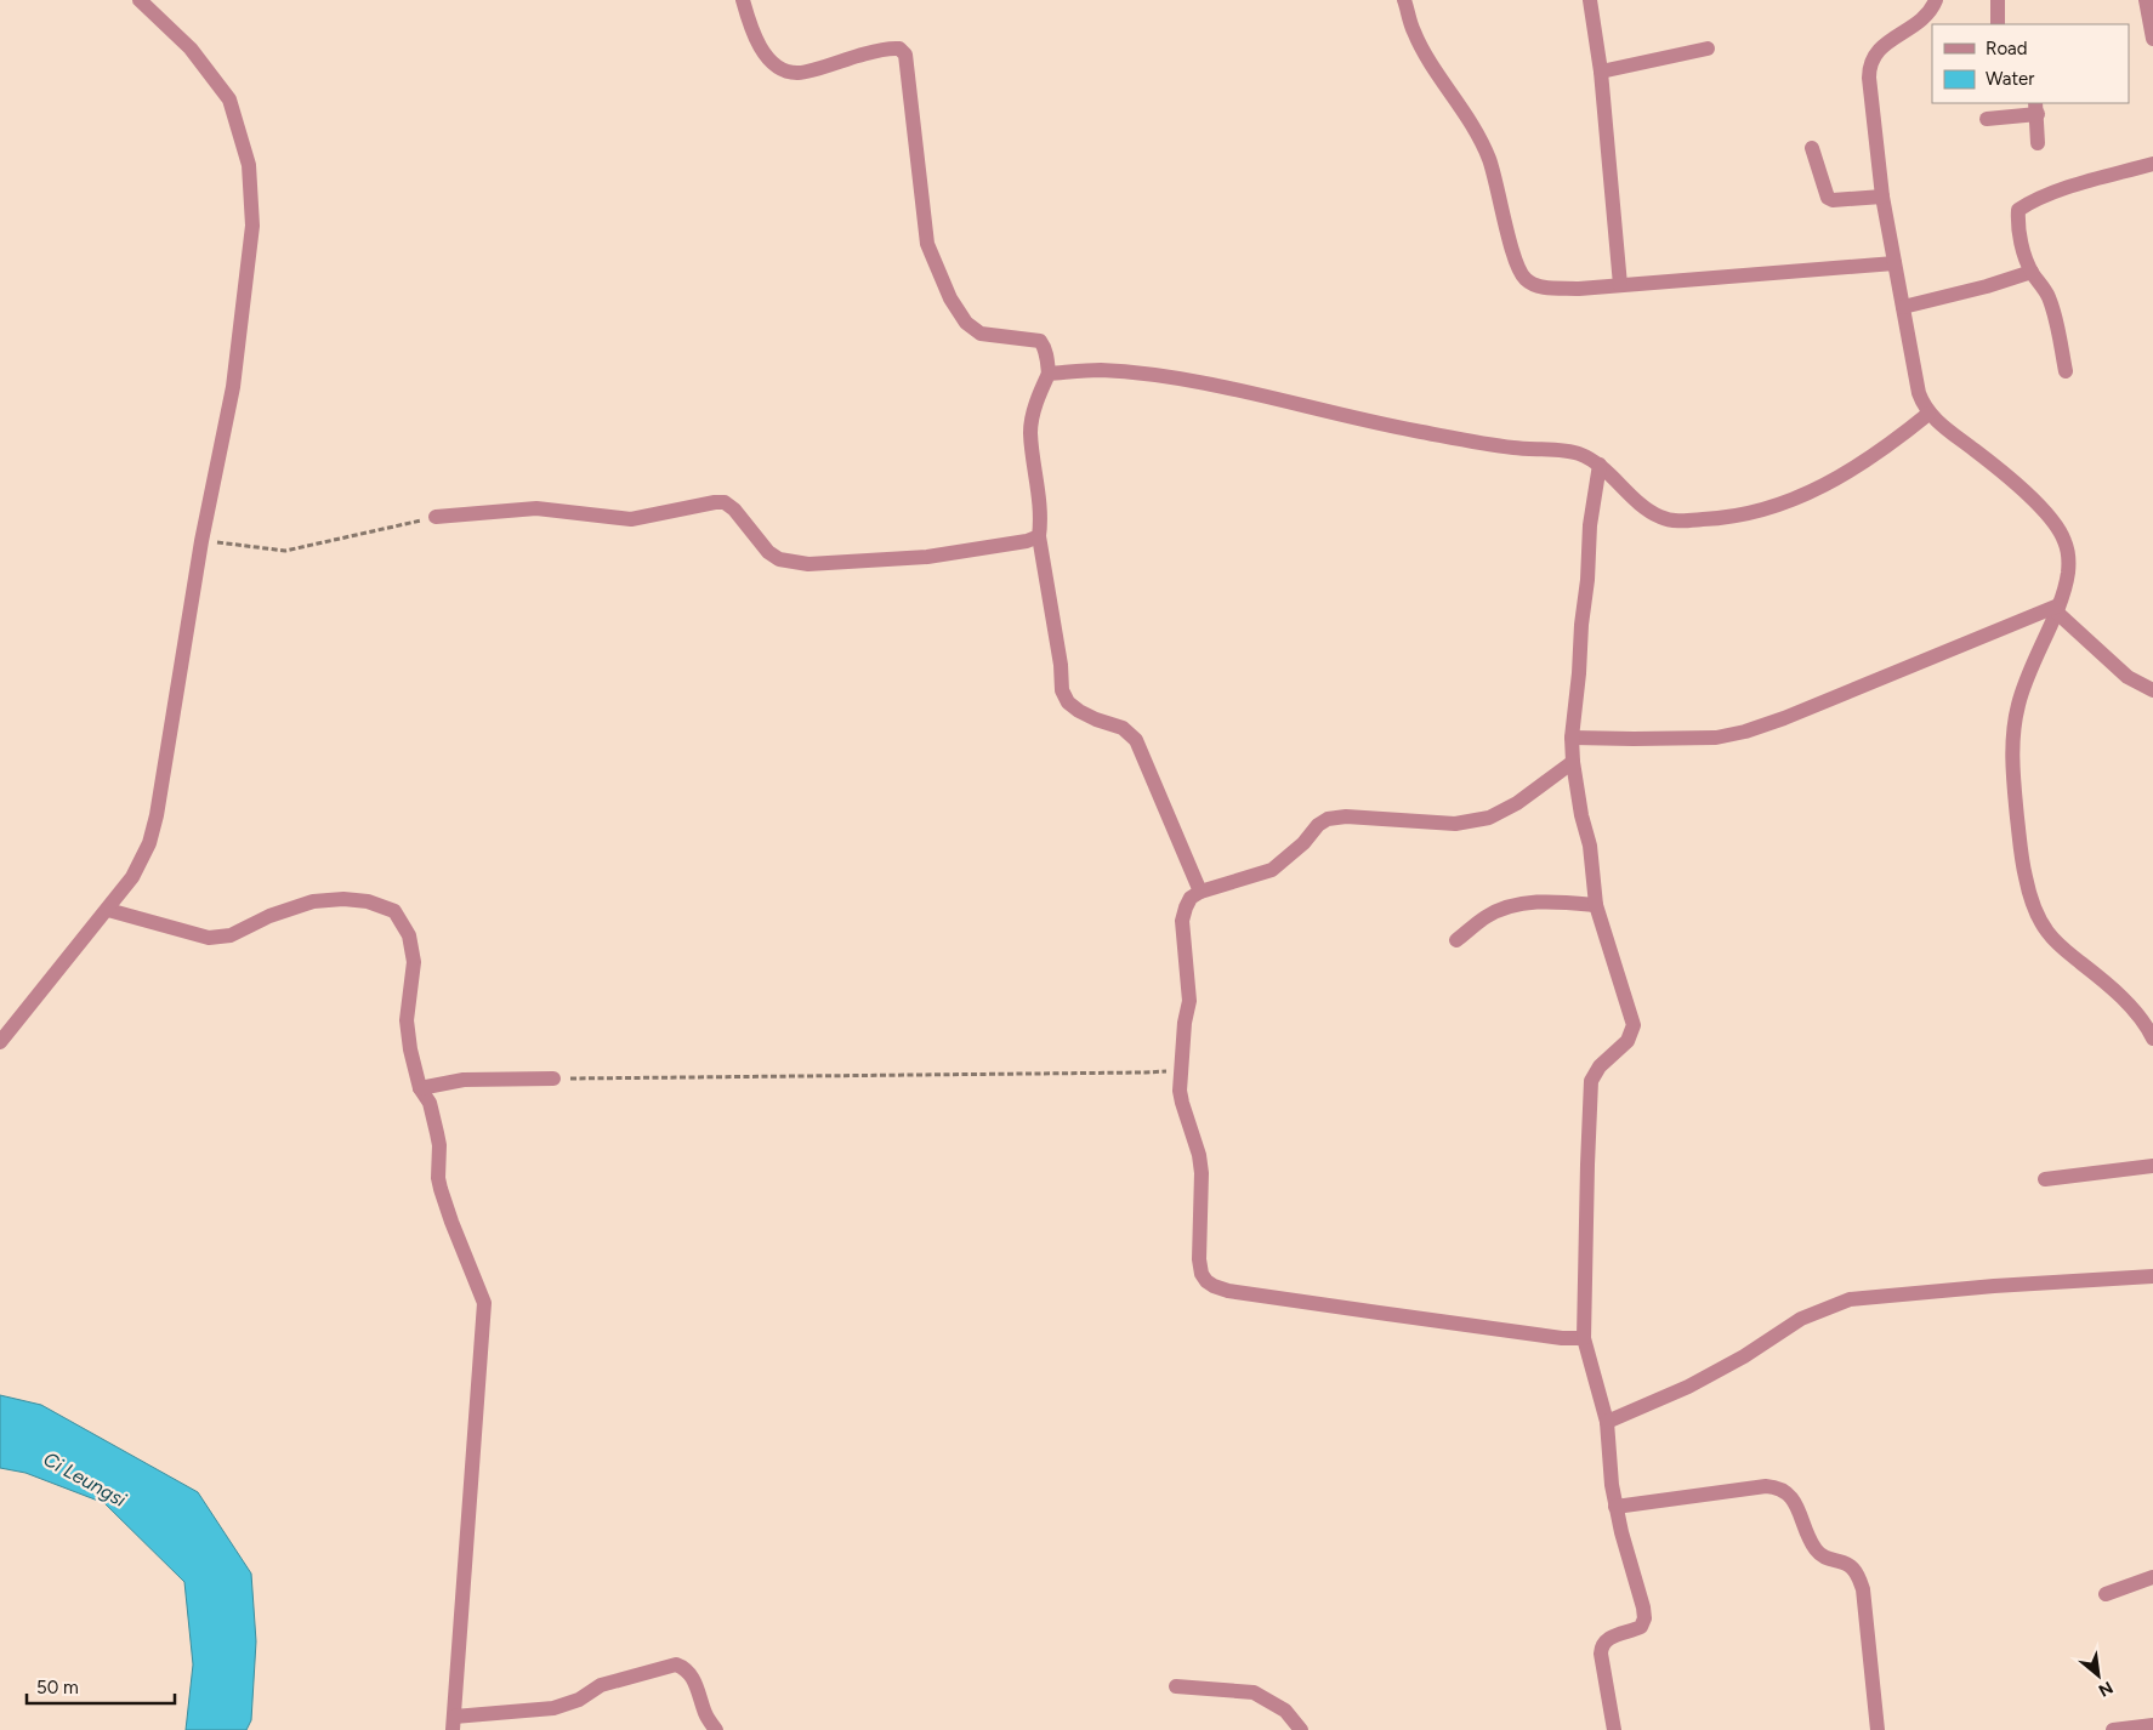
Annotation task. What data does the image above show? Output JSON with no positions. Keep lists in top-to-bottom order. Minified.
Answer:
{"water":["Ci Leungsi"],"legend":["Road","Water"],"scale_bar":"50 m","north":"bottom right"}
